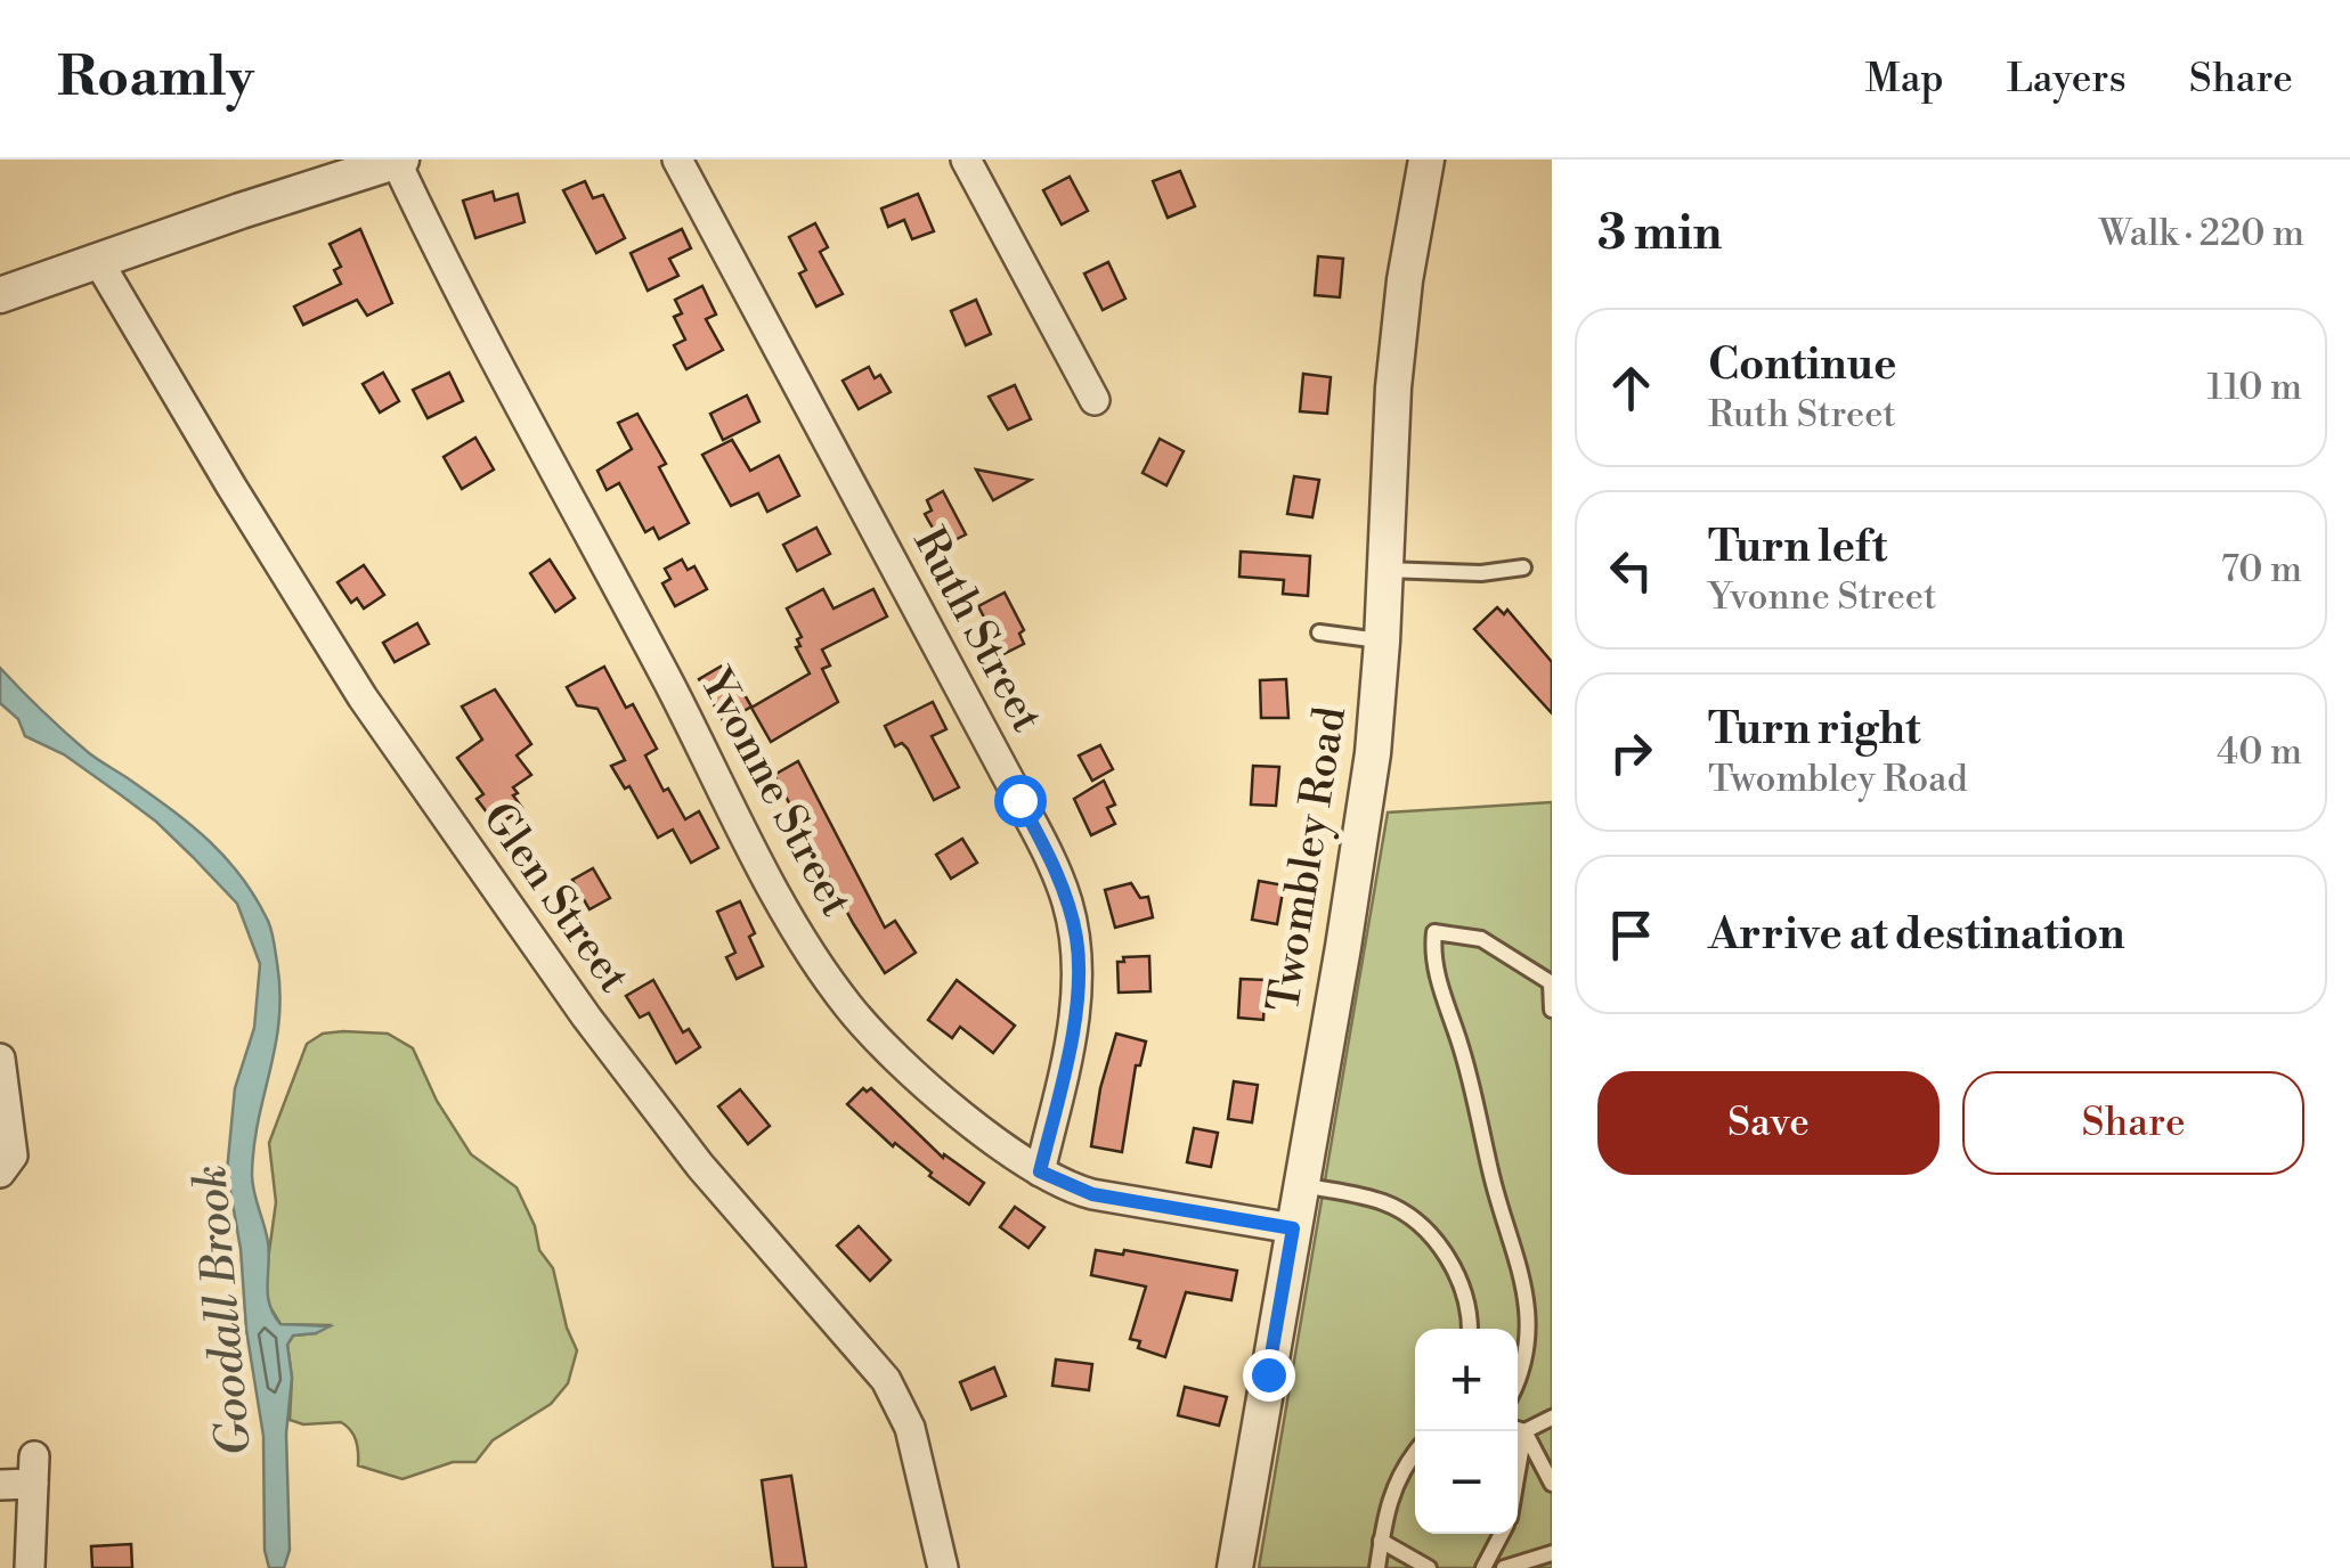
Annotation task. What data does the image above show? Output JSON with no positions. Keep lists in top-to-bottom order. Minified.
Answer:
{"streets":{"street":["Ruth Street","Yvonne Street","Twombley Road","Glen Street"]},"crossings":[["Ruth Street","Yvonne Street"],["Yvonne Street","Twombley Road"]],"water":["Goodall Brook"],"page":{"header":"Roamly","nav":["Map","Layers","Share"],"heading":["3 min","Walk · 220 m"],"list":[["Continue","Ruth Street","110 m"],["Turn left","Yvonne Street","70 m"],["Turn right","Twombley Road","40 m"],"Arrive at destination"],"buttons":["Save","Share"],"map_buttons":["+","−"]}}
